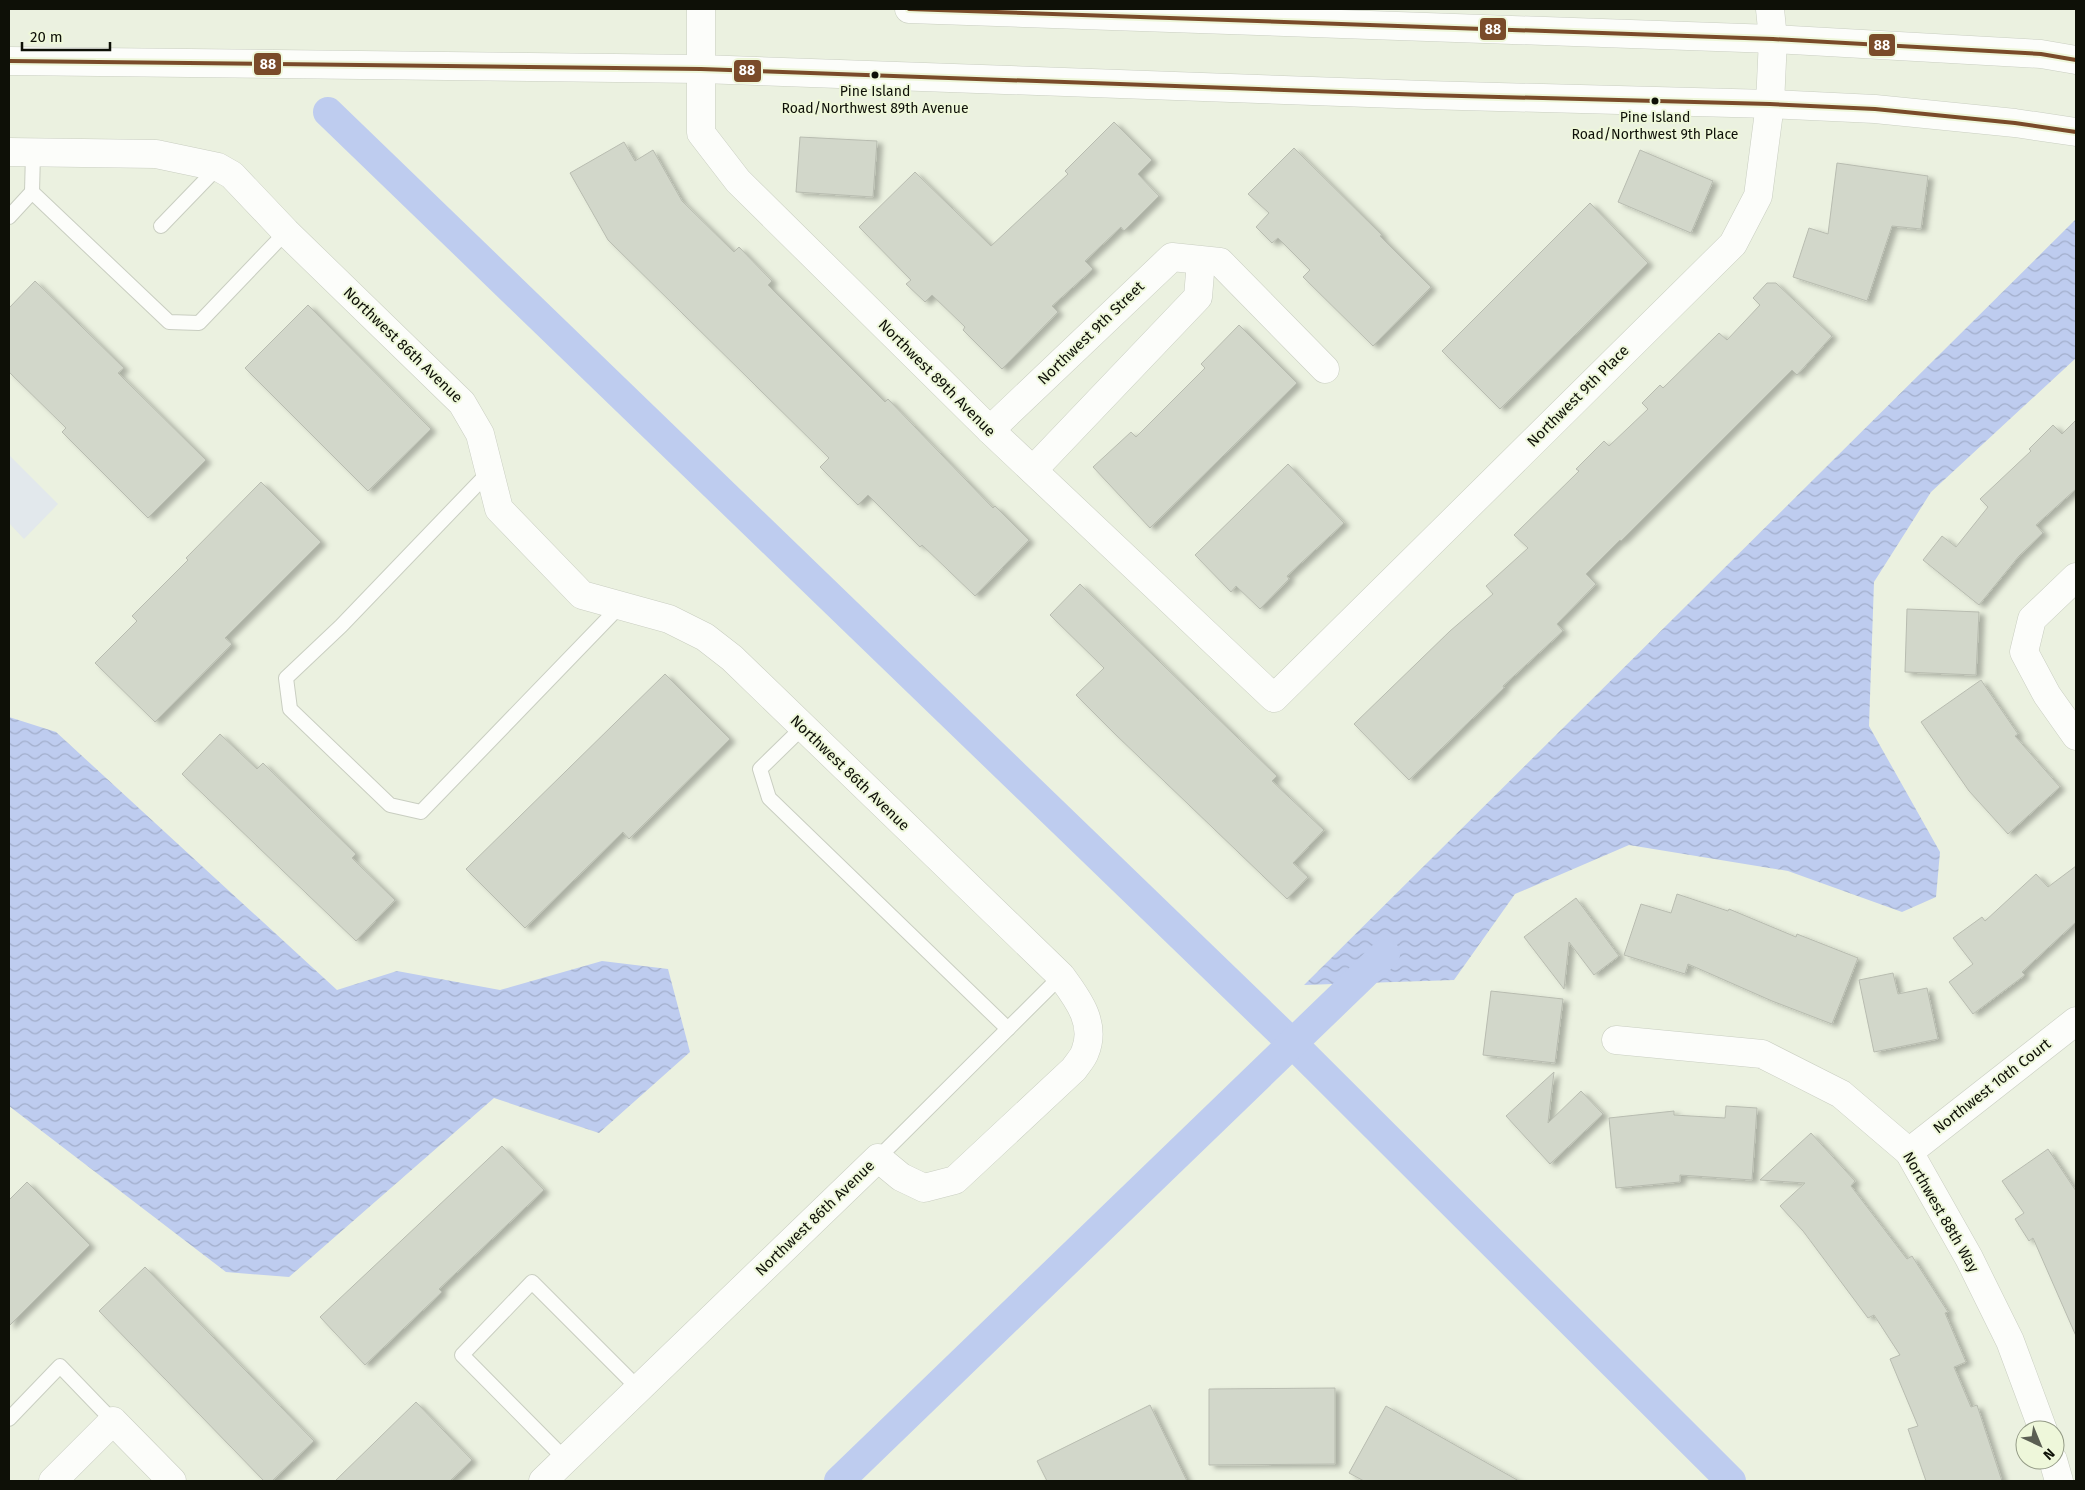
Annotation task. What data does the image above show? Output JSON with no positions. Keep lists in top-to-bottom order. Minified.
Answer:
{"streets":{"street":["Northwest 9th Street","Northwest 86th Avenue","Northwest 89th Avenue","Northwest 9th Place","Northwest 10th Court","Northwest 88th Way"]},"crossings":[["Northwest 9th Street","Northwest 89th Avenue"],["Northwest 89th Avenue","Northwest 9th Place"],["Northwest 10th Court","Northwest 88th Way"]],"places":["Pine Island Road/Northwest 89th Avenue","Pine Island Road/Northwest 9th Place"],"lines":["transit line 88"],"scale_bar":"20 m","north":"bottom right"}
